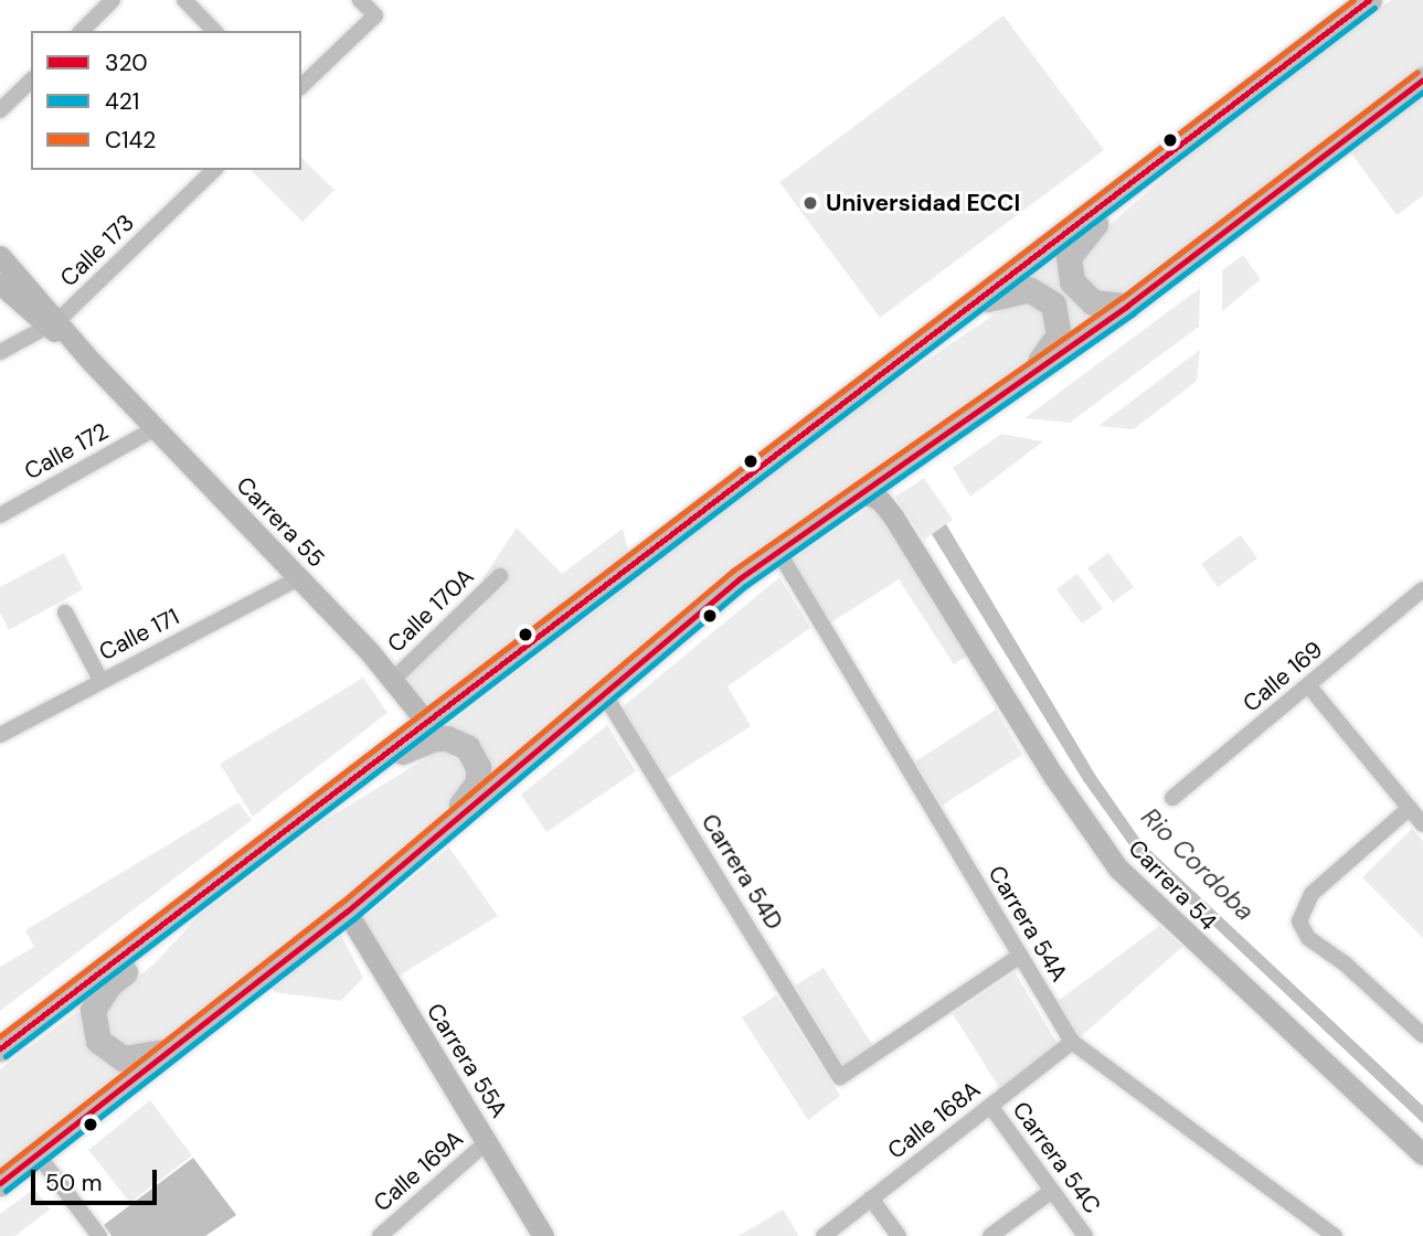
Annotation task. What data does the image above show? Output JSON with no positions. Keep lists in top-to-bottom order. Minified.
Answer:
{"streets":{"street":["Calle 173","Calle 172","Carrera 55","Calle 170A","Calle 171","Calle 169","Carrera 54D","Carrera 54","Carrera 54A","Carrera 55A","Calle 168A","Carrera 54C","Calle 169A"]},"crossings":[["Calle 173","Carrera 55"],["Calle 172","Carrera 55"],["Carrera 55","Calle 170A"],["Carrera 55","Calle 171"],["Carrera 54D","Carrera 54A"],["Carrera 54A","Calle 168A"],["Carrera 55A","Calle 169A"],["Calle 168A","Carrera 54C"]],"water":["Rio Cordoba"],"places":["Universidad ECCI"],"lines":["transit line 320","transit line C142","transit line 421"],"legend":["320","421","C142"],"scale_bar":"50 m"}
